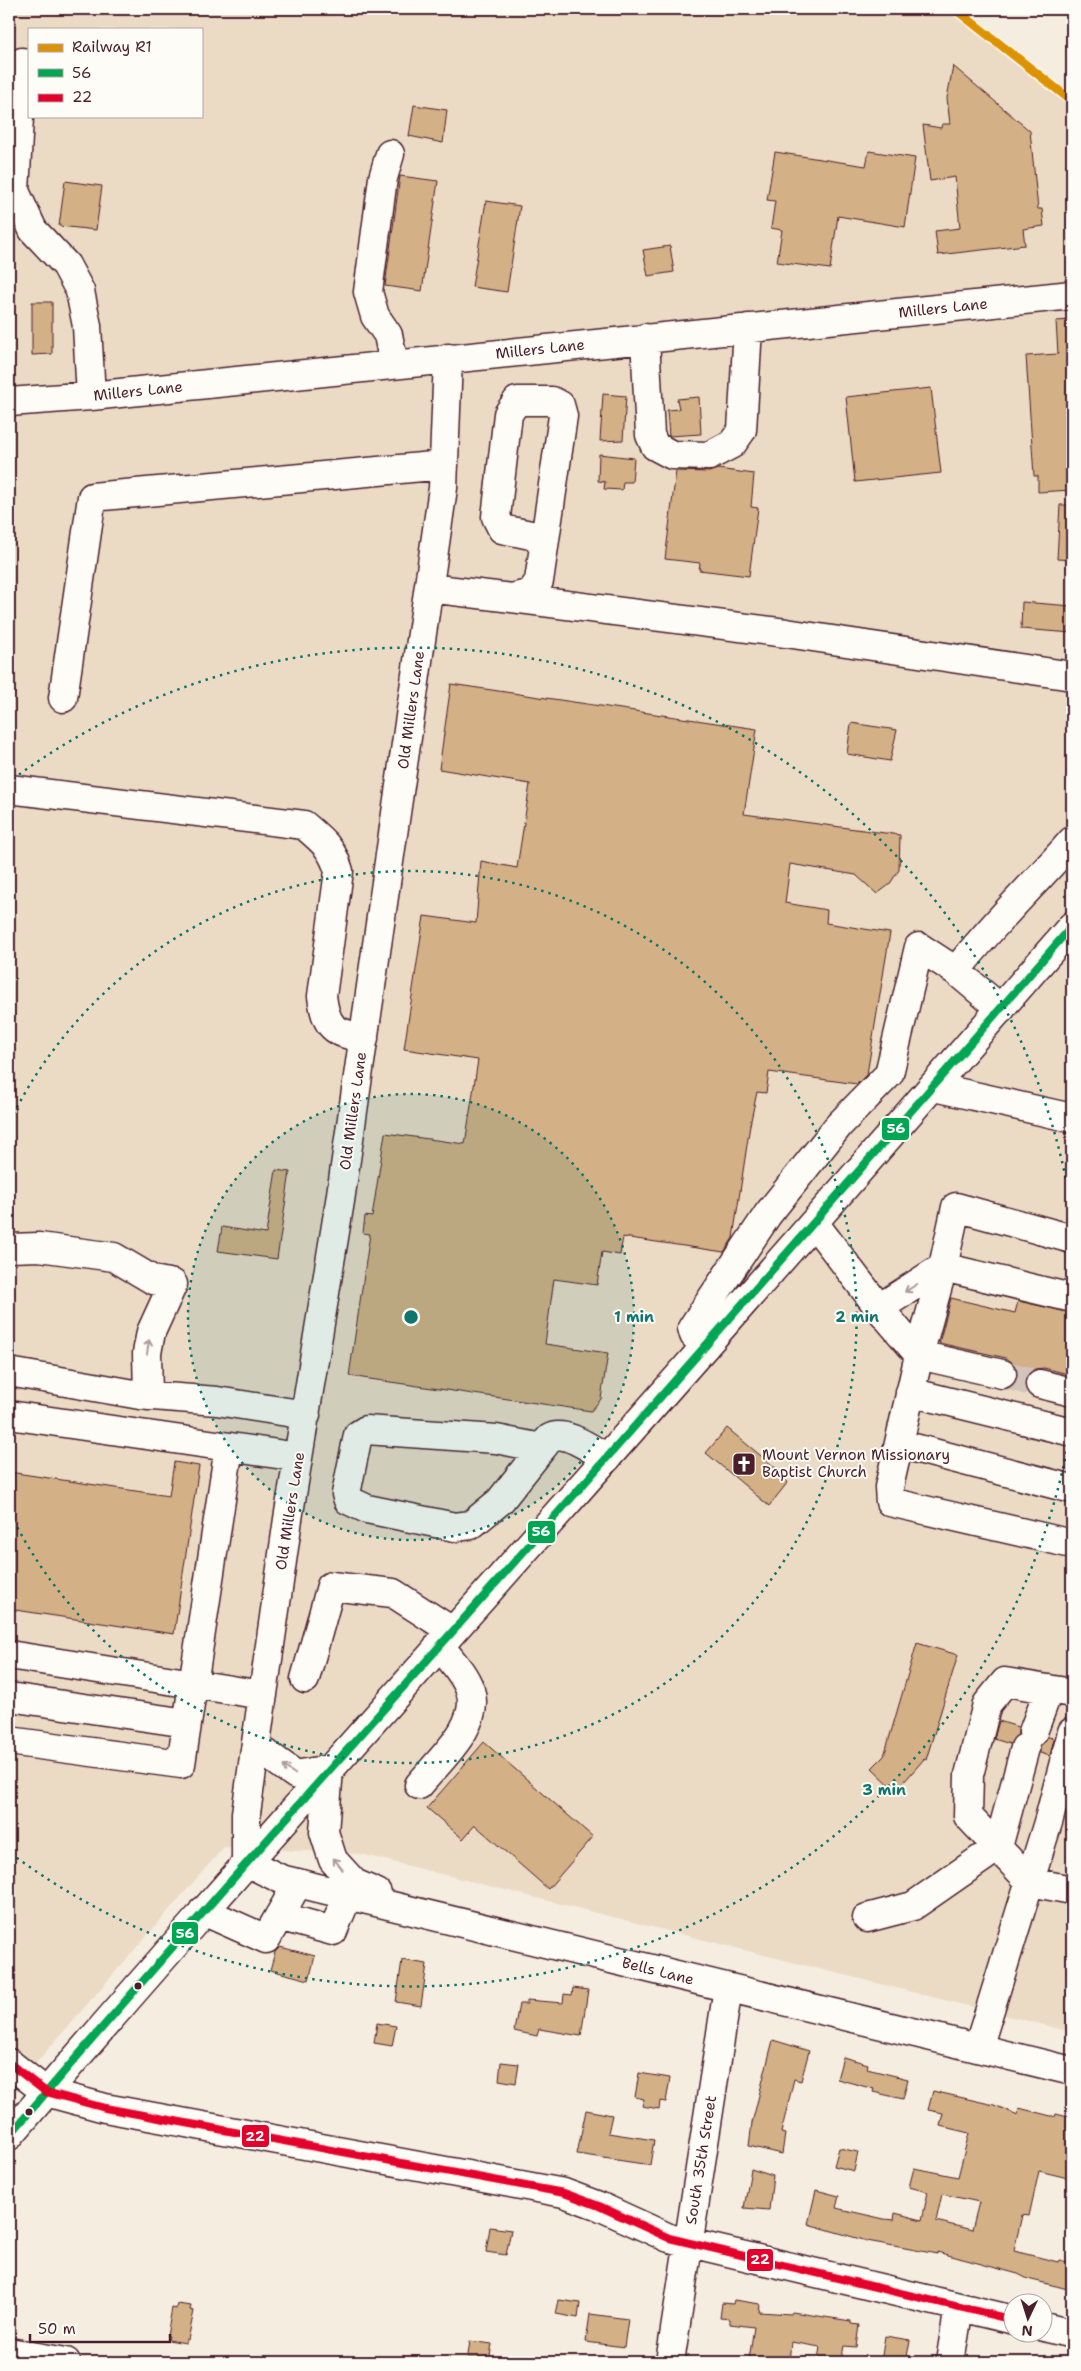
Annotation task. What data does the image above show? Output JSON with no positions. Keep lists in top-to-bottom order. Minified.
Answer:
{"streets":{"street":["Millers Lane","Old Millers Lane","Bells Lane","South 35th Street"]},"crossings":[["Millers Lane","Old Millers Lane"],["Old Millers Lane","Bells Lane"],["Bells Lane","South 35th Street"]],"places":{"church":["Mount Vernon Missionary Baptist Church"]},"lines":["rail line R1","transit line 56","transit line 22"],"legend":["Railway R1","56","22"],"scale_bar":"50 m","north":"bottom","rings":["1 min","2 min","3 min"]}
